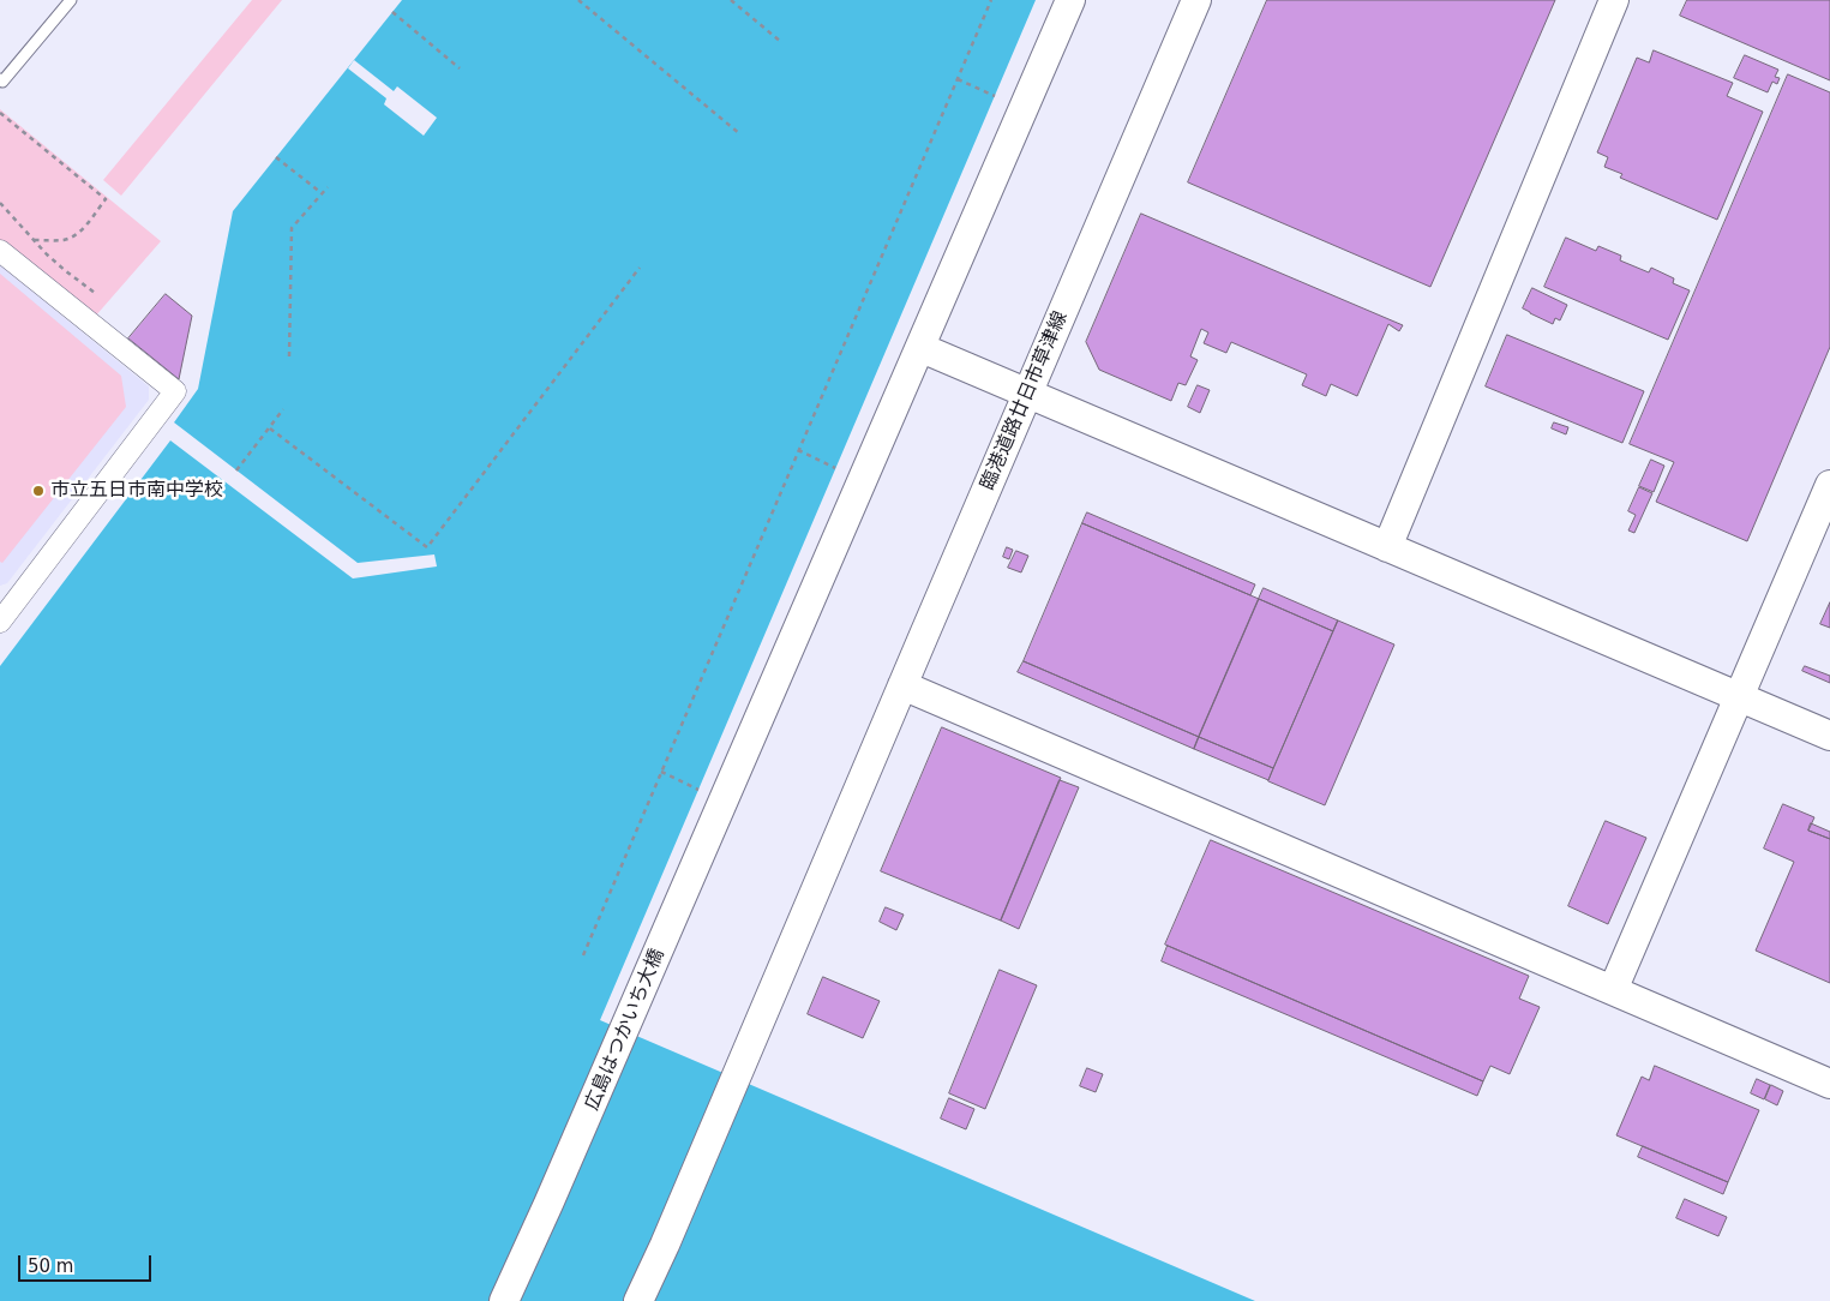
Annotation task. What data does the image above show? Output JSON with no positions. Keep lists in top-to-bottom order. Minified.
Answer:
{"streets":{"street":["臨港道路廿日市草津線","広島はつかいち大橋"]},"places":["市立五日市南中学校"],"scale_bar":"50 m"}
